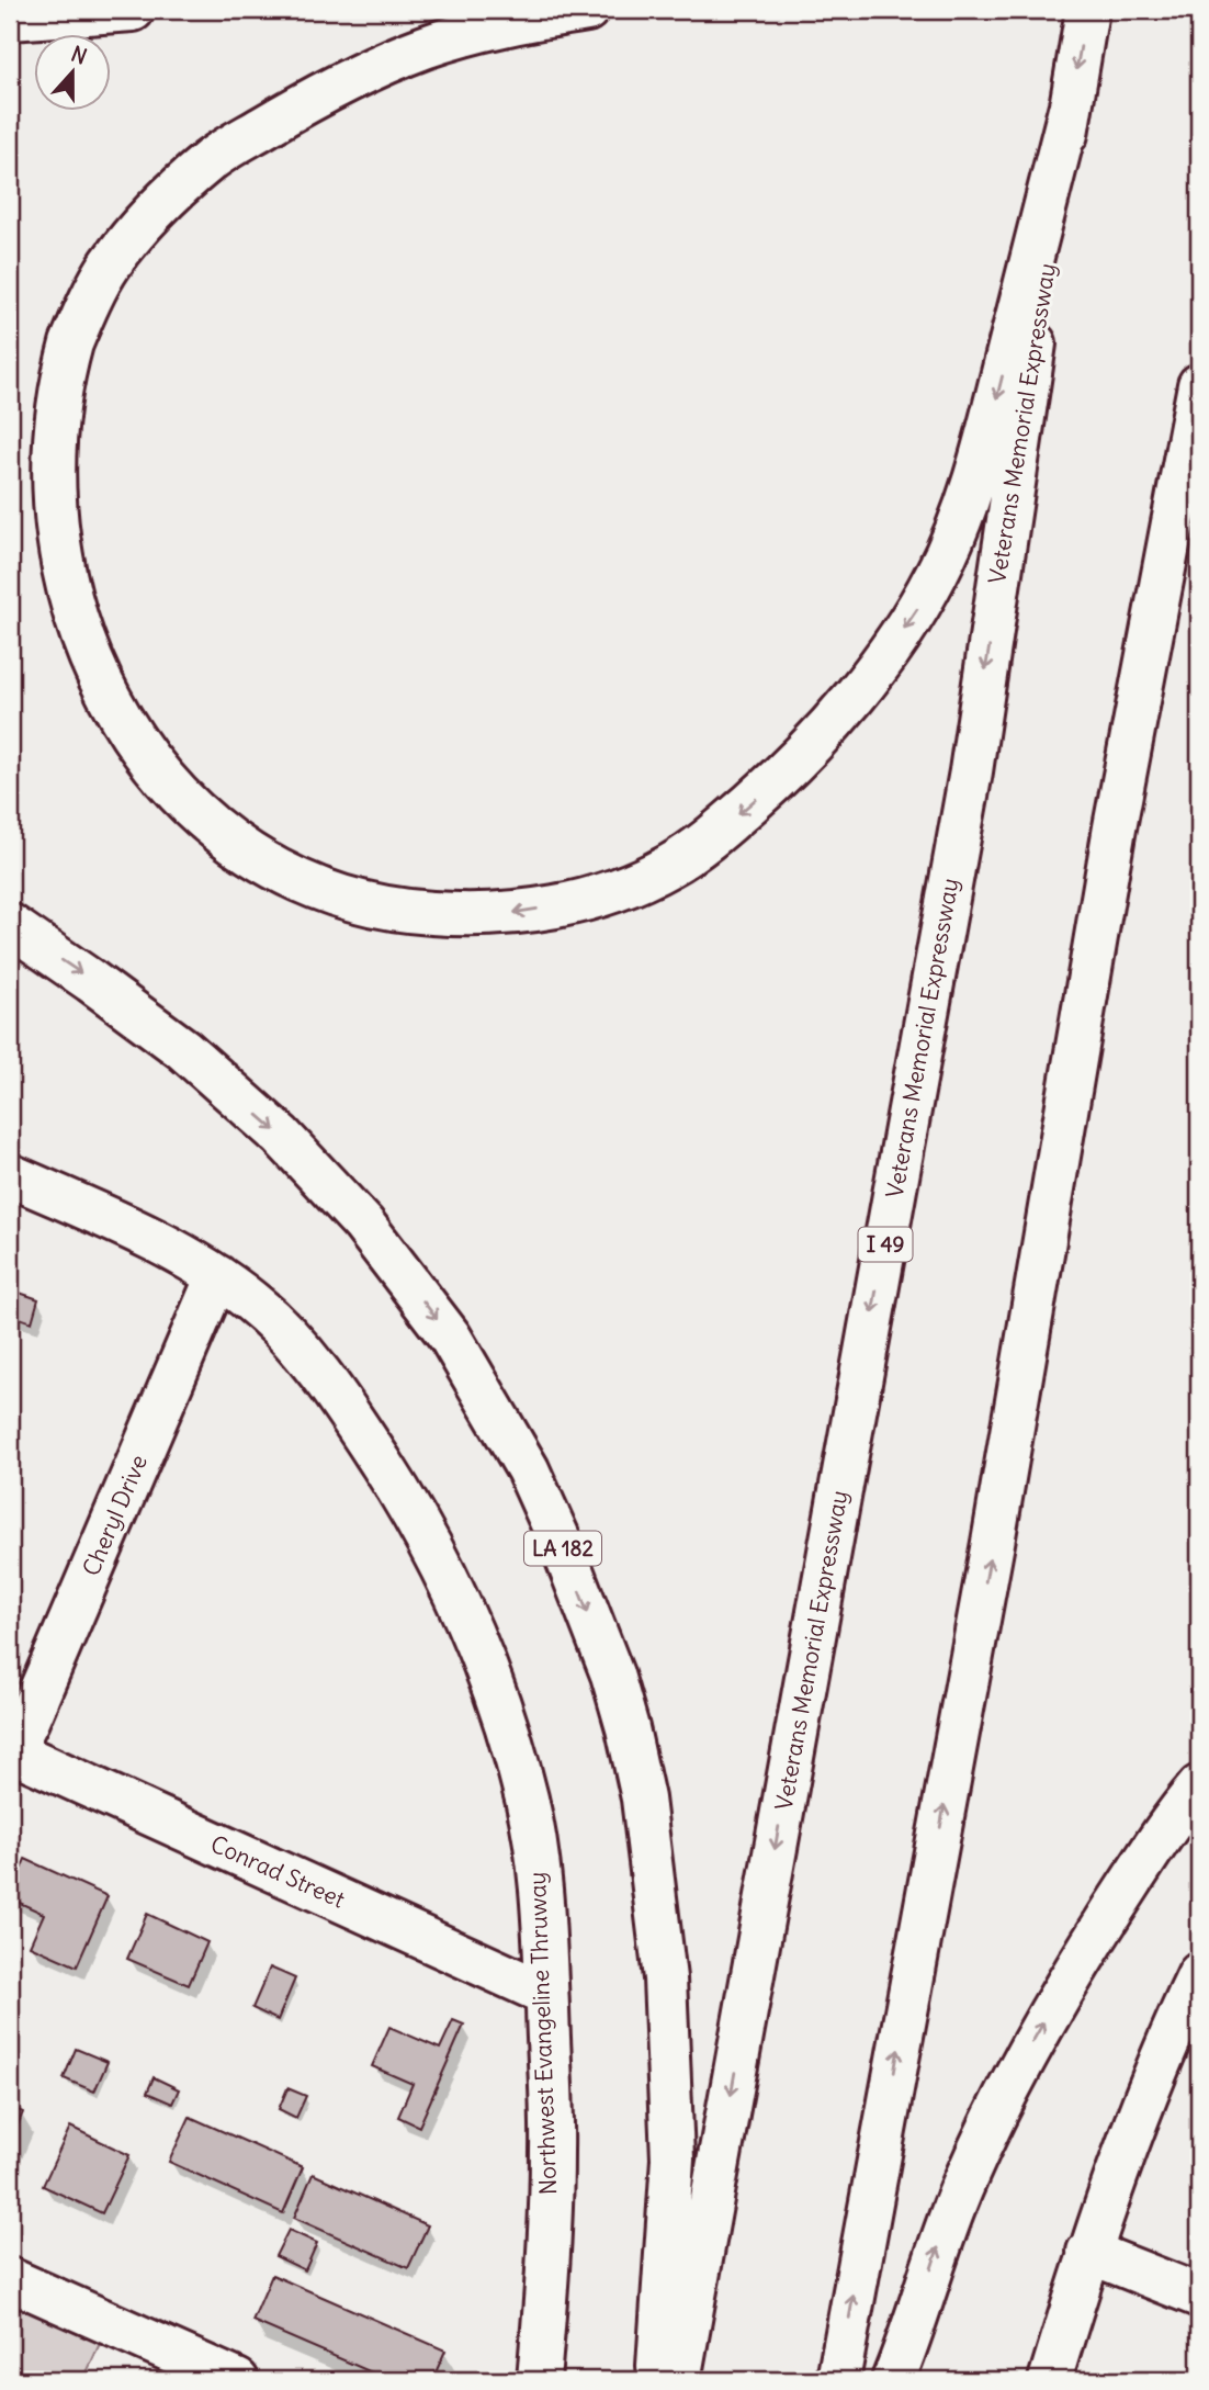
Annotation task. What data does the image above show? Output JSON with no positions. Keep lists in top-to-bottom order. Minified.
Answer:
{"streets":{"main road":["Veterans Memorial Expressway","I 49","Cheryl Drive","LA 182","Conrad Street","Northwest Evangeline Thruway"]},"crossings":[["Cheryl Drive","Conrad Street"],["Cheryl Drive","Northwest Evangeline Thruway"],["Conrad Street","Northwest Evangeline Thruway"]],"north":"top"}
